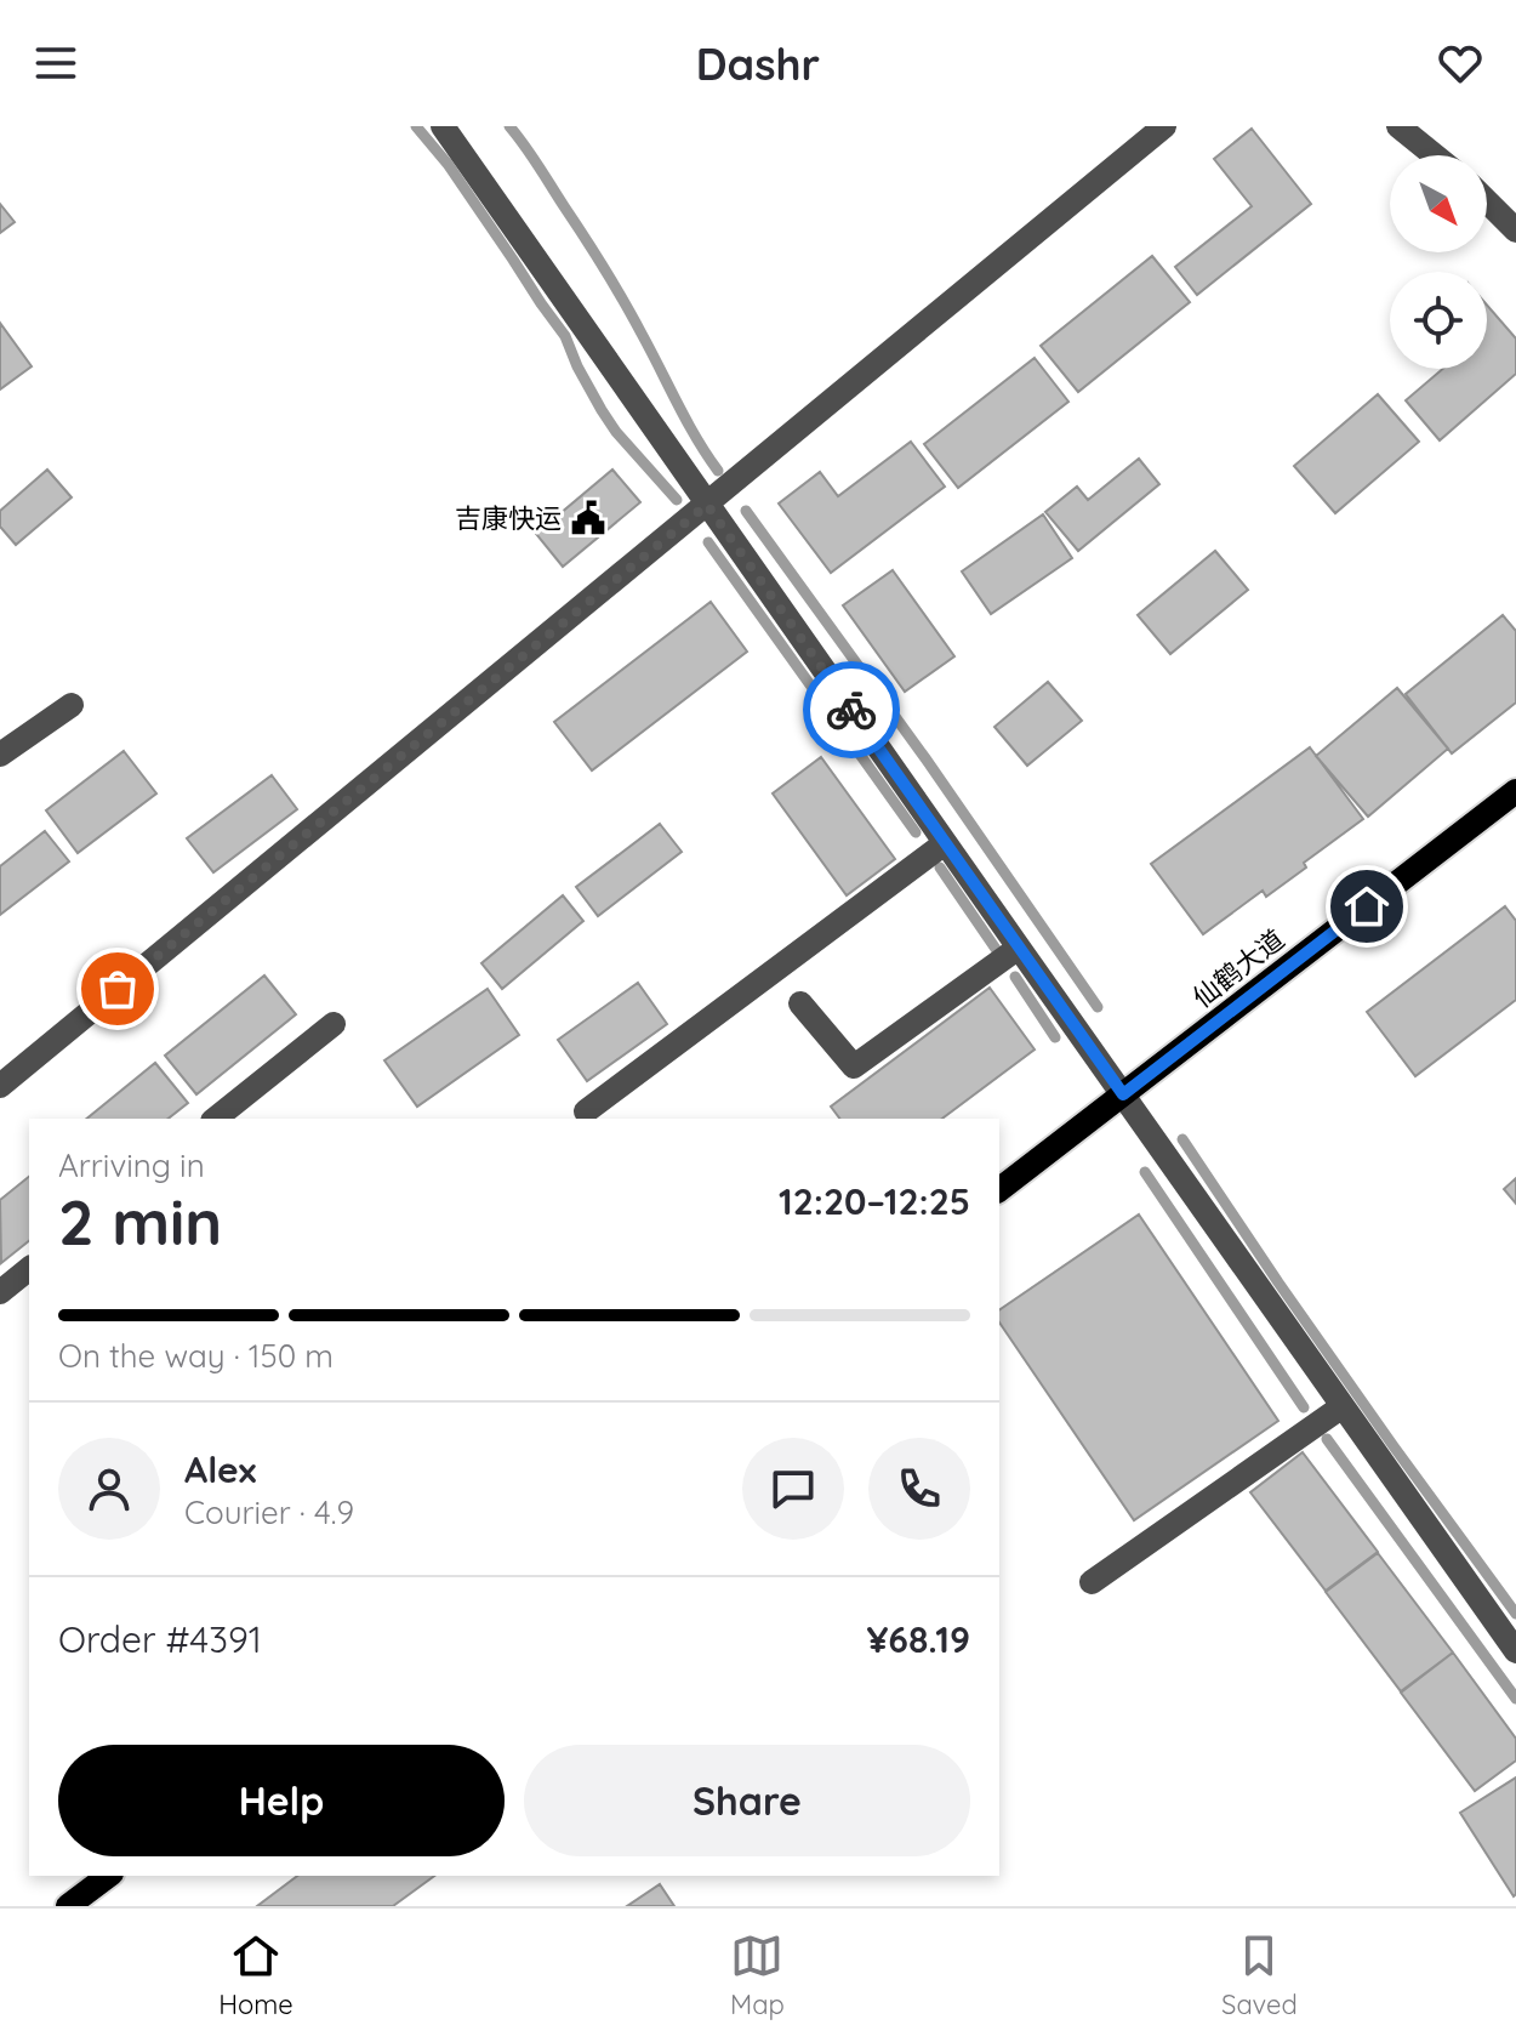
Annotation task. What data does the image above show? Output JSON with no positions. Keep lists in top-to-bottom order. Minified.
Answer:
{"streets":{"main road":["仙鹤大道"]},"places":{"public building":["吉康快运"]},"north":"bottom right","page":{"header":"Dashr","heading":["2 min","Arriving in","12:20–12:25"],"panel":["Alex","Courier · 4.9","Order #4391","¥68.19"],"bar":"On the way · 150 m","buttons":["Help","Share"],"tabs":["Home","Map","Saved"]}}
